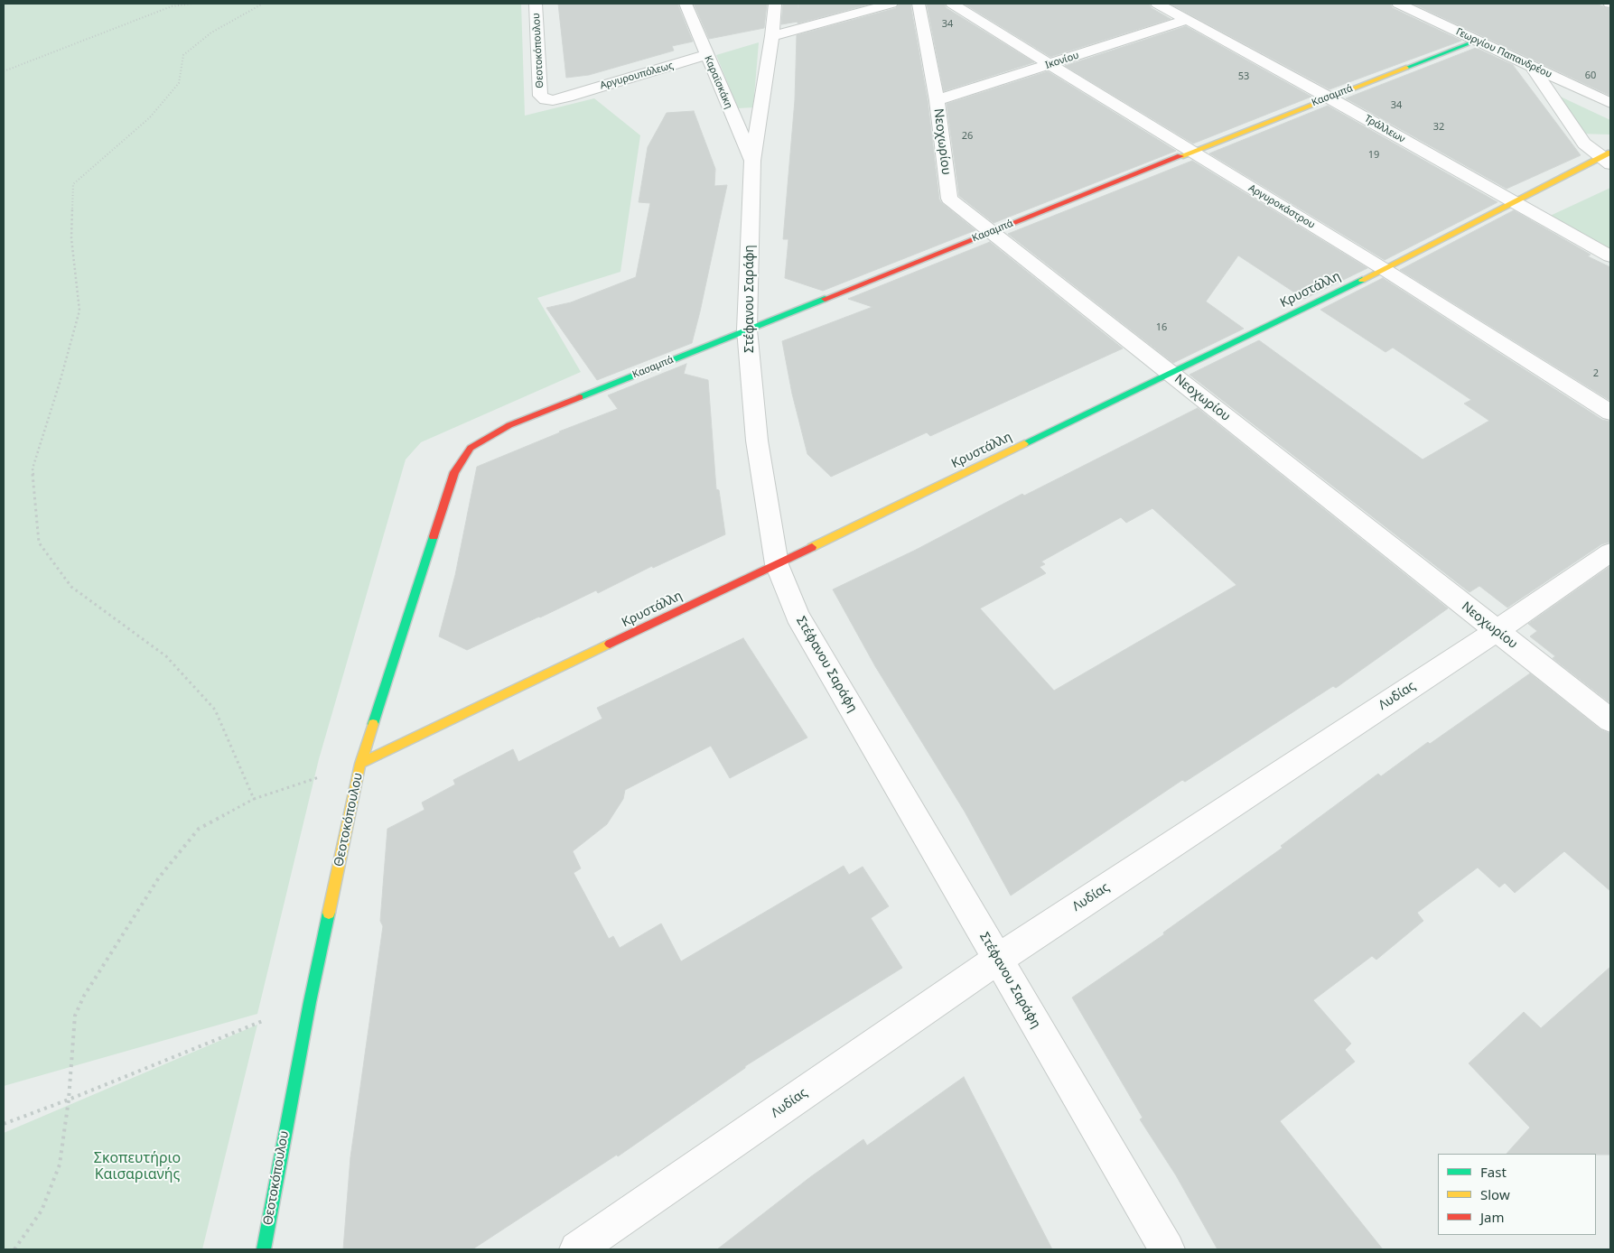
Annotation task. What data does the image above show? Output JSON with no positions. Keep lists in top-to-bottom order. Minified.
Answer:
{"streets":{"street":["Θεοτοκόπουλου","Γεωργίου Παπανδρέου","Ικονίου","Αργυρουπόλεως","Καραϊσκάκη","Κασαμπά","Τράλλεων","Νεοχωρίου","Αργυροκάστρου","Κρυστάλλη","Στέφανου Σαράφη","Λυδίας"]},"crossings":[["Θεοτοκόπουλου","Αργυρουπόλεως"],["Θεοτοκόπουλου","Κασαμπά"],["Θεοτοκόπουλου","Κρυστάλλη"],["Γεωργίου Παπανδρέου","Κασαμπά"],["Ικονίου","Τράλλεων"],["Ικονίου","Νεοχωρίου"],["Ικονίου","Αργυροκάστρου"],["Αργυρουπόλεως","Καραϊσκάκη"],["Καραϊσκάκη","Στέφανου Σαράφη"],["Κασαμπά","Τράλλεων"],["Κασαμπά","Νεοχωρίου"],["Κασαμπά","Αργυροκάστρου"],["Κασαμπά","Στέφανου Σαράφη"],["Τράλλεων","Κρυστάλλη"],["Νεοχωρίου","Κρυστάλλη"],["Νεοχωρίου","Λυδίας"],["Αργυροκάστρου","Κρυστάλλη"],["Κρυστάλλη","Στέφανου Σαράφη"],["Στέφανου Σαράφη","Λυδίας"]],"parks":["Σκοπευτήριο Καισαριανής"],"house_numbers":["34","60","53","34","32","26","19","16","2"],"legend":["Fast","Slow","Jam"]}
